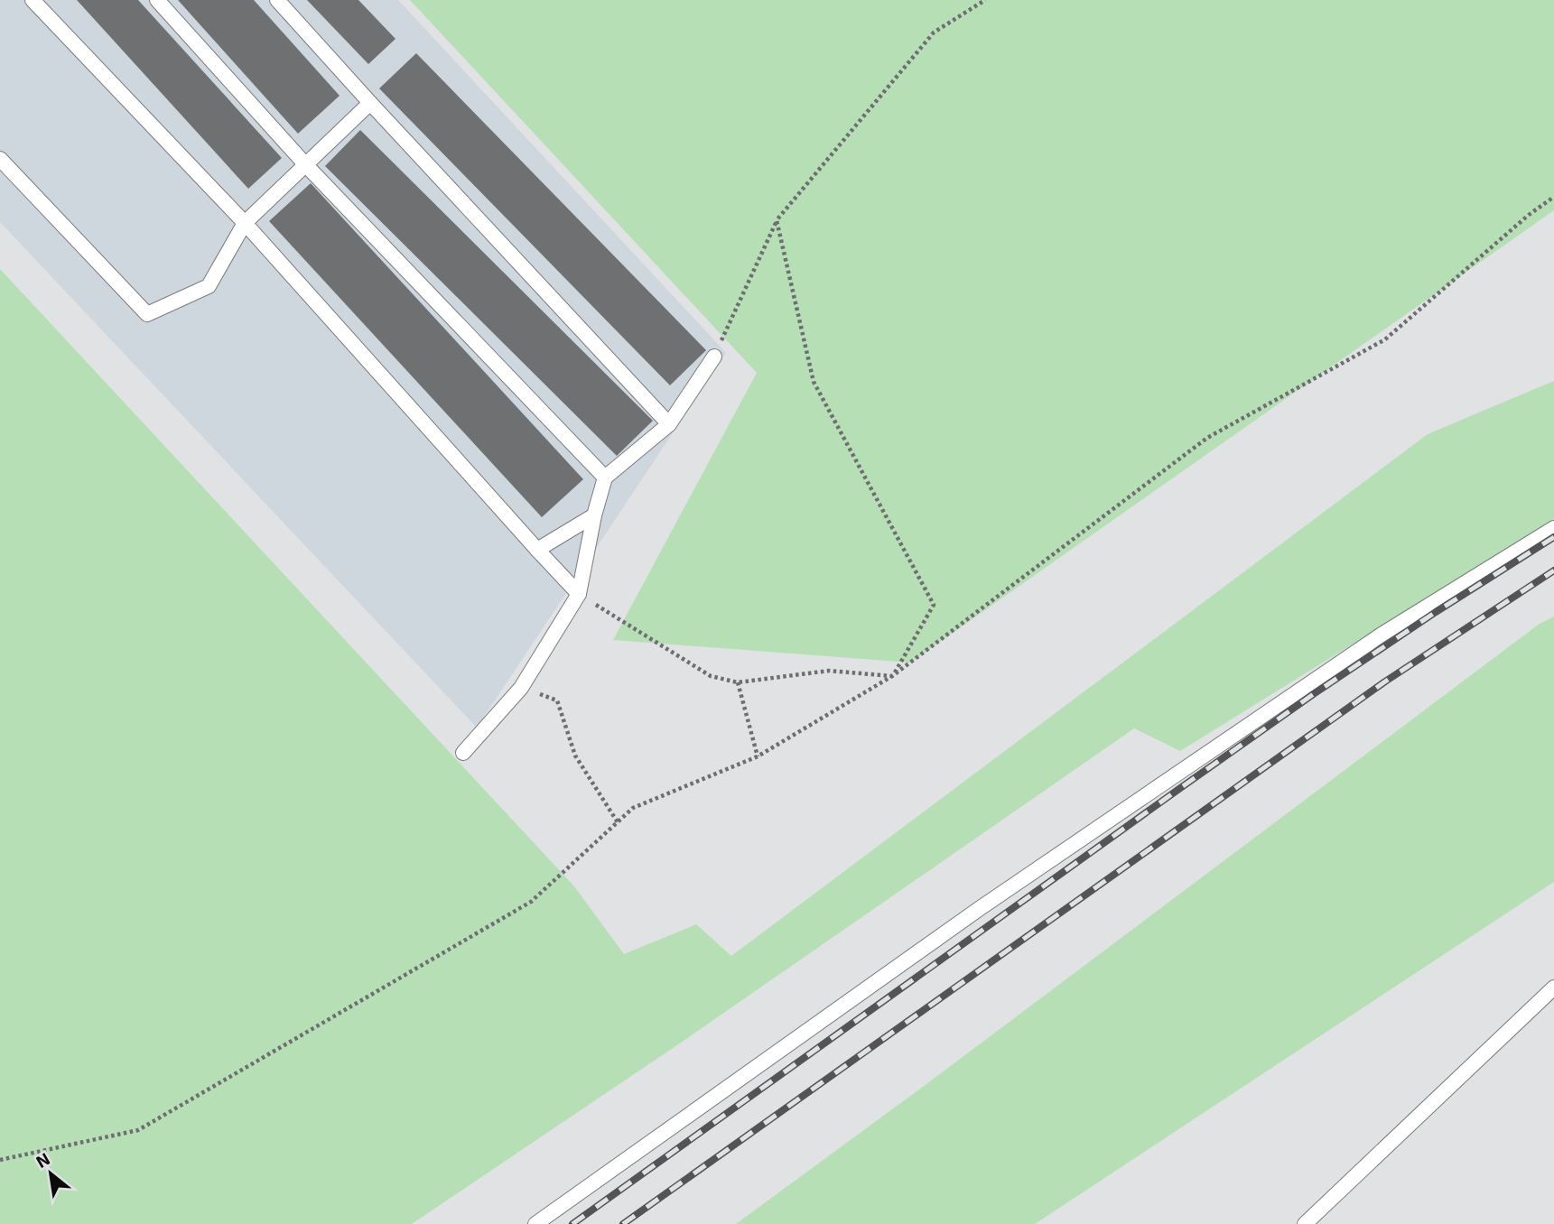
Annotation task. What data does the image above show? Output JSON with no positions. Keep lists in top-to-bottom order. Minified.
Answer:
{"north":"top left"}
